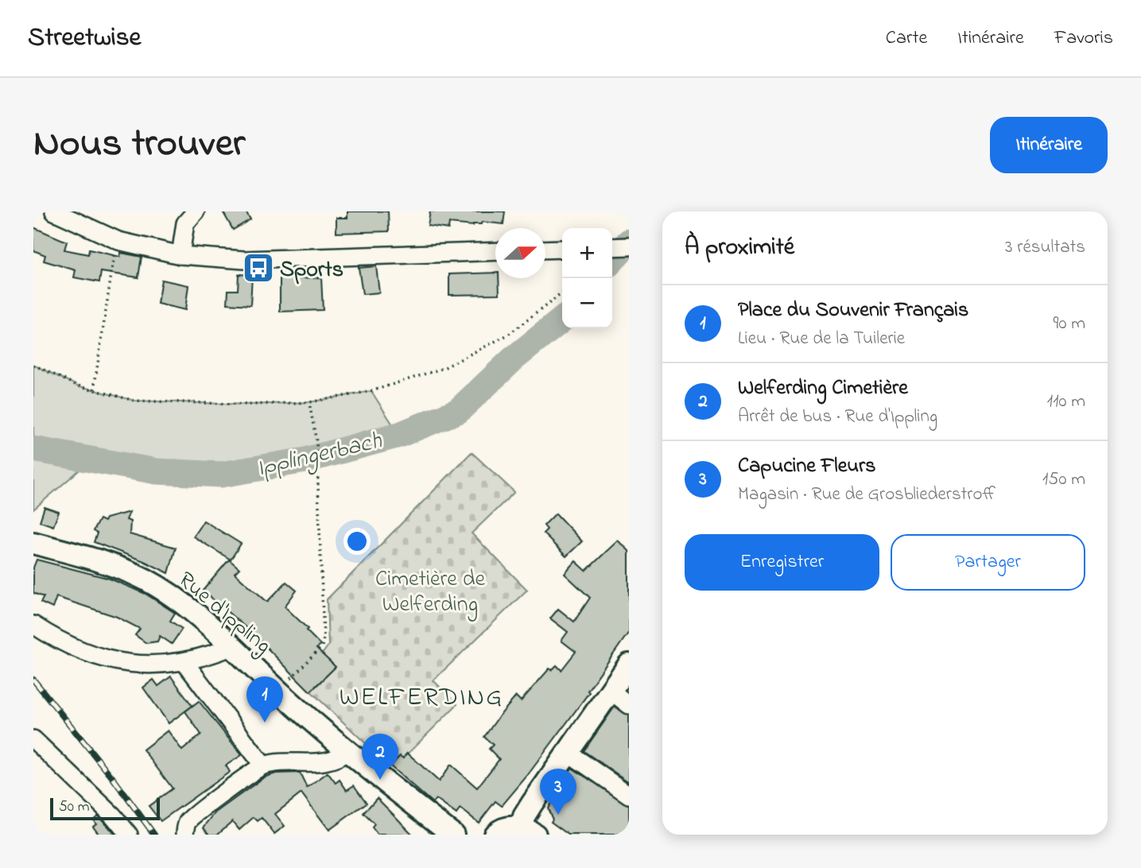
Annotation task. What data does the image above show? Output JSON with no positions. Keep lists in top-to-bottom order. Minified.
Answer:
{"streets":{"main road":["Rue d'Ippling"]},"districts":["WELFERDING"],"water":["Ipplingerbach"],"parks":["Cimetière de Welferding"],"places":{"bus stop":["Sports"]},"scale_bar":"50 m","north":"right","page":{"header":"Streetwise","nav":["Carte","Itinéraire","Favoris"],"title":"Nous trouver","buttons":["Itinéraire",["Enregistrer","Partager"]],"heading":["À proximité","3 résultats"],"map_buttons":["+","−"],"list":[{"mark":"1","name":"Place du Souvenir Français","note":"Lieu · Rue de la Tuilerie","value":"90 m"},{"mark":"2","name":"Welferding Cimetière","note":"Arrêt de bus · Rue d'Ippling","value":"110 m"},{"mark":"3","name":"Capucine Fleurs","note":"Magasin · Rue de Grosbliederstroff","value":"150 m"}],"pins":["1","2","3"],"scale":"50 m"}}
